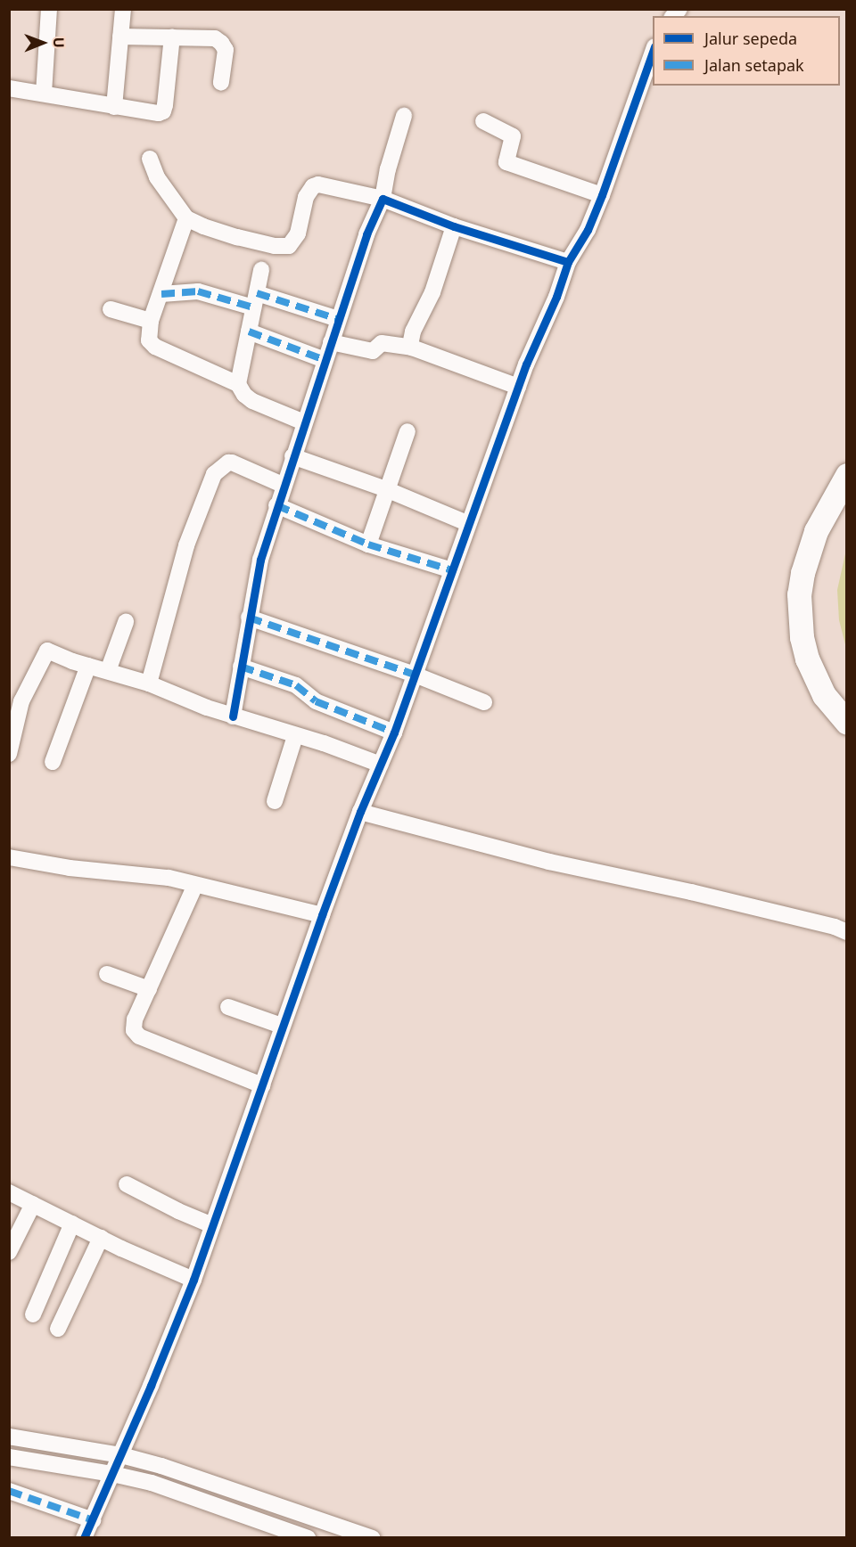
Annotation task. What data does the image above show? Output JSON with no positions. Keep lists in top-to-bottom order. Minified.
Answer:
{"legend":["Jalur sepeda","Jalan setapak"],"north":"right"}
